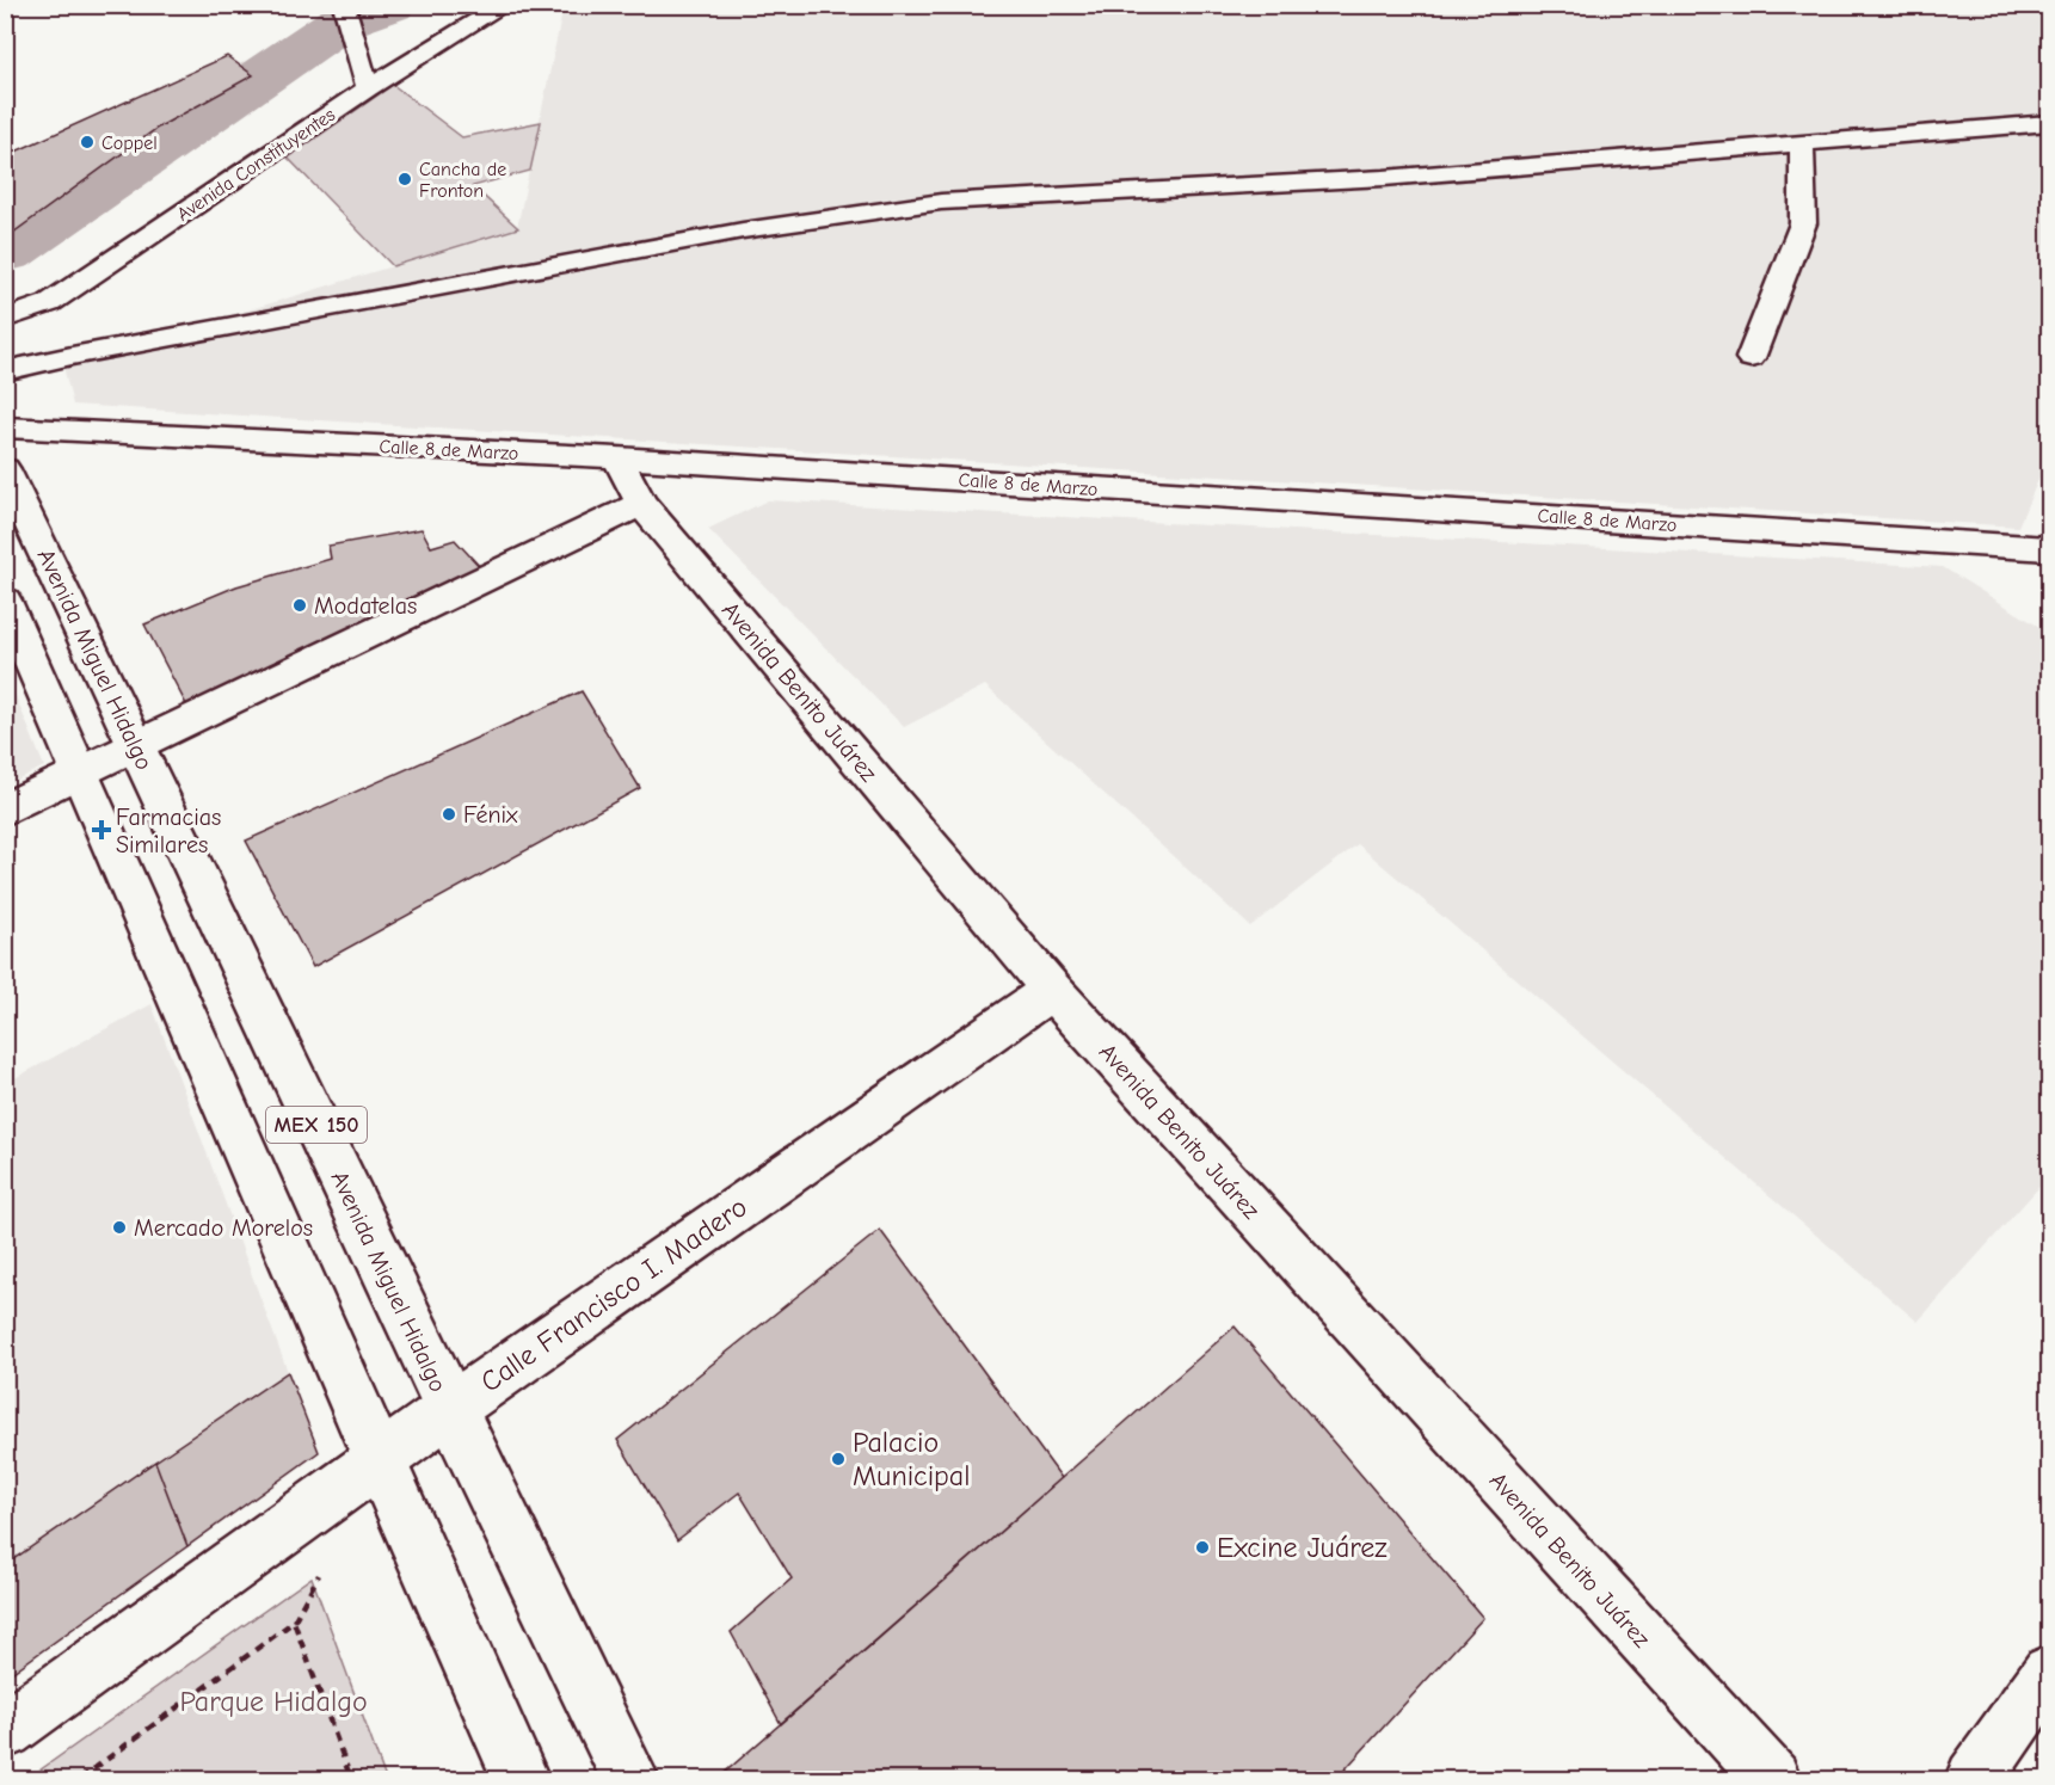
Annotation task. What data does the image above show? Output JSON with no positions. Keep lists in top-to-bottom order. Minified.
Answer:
{"streets":{"street":["Avenida Constituyentes","Calle 8 de Marzo","Avenida Miguel Hidalgo","Avenida Benito Juárez","MEX 150","Calle Francisco I. Madero"]},"crossings":[["Calle 8 de Marzo","Avenida Benito Juárez"],["Avenida Miguel Hidalgo","Calle Francisco I. Madero"],["Avenida Benito Juárez","Calle Francisco I. Madero"],["MEX 150","Calle Francisco I. Madero"]],"parks":["Parque Hidalgo"],"places":{"other":["Coppel","Cancha de Fronton","Modatelas","Fénix","Mercado Morelos","Palacio Municipal","Excine Juárez"],"health":["Farmacias Similares"]}}
